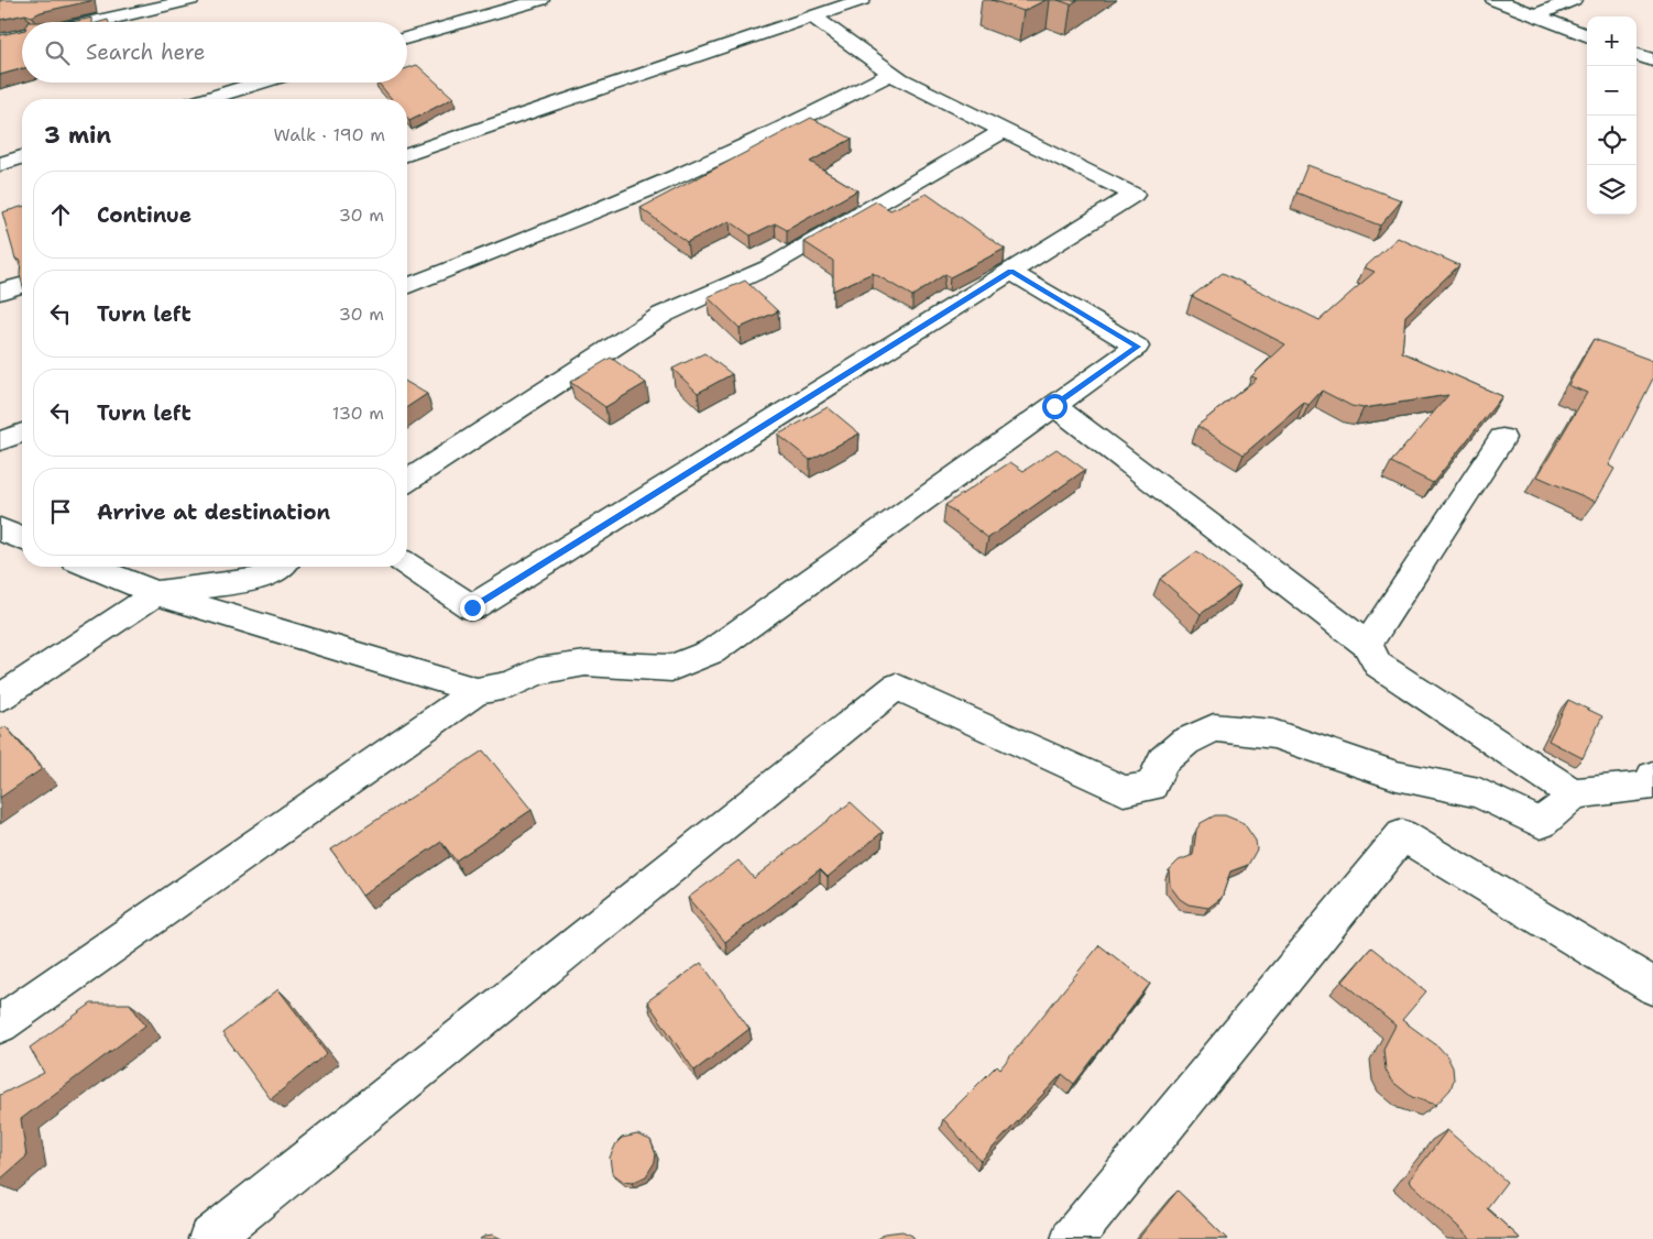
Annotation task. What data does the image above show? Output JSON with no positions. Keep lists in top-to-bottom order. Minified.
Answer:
{"page":{"map_buttons":["+","−"],"search":"Search here","heading":["3 min","Walk · 190 m"],"list":[["Continue","30 m"],["Turn left","30 m"],["Turn left","130 m"],"Arrive at destination"]}}
